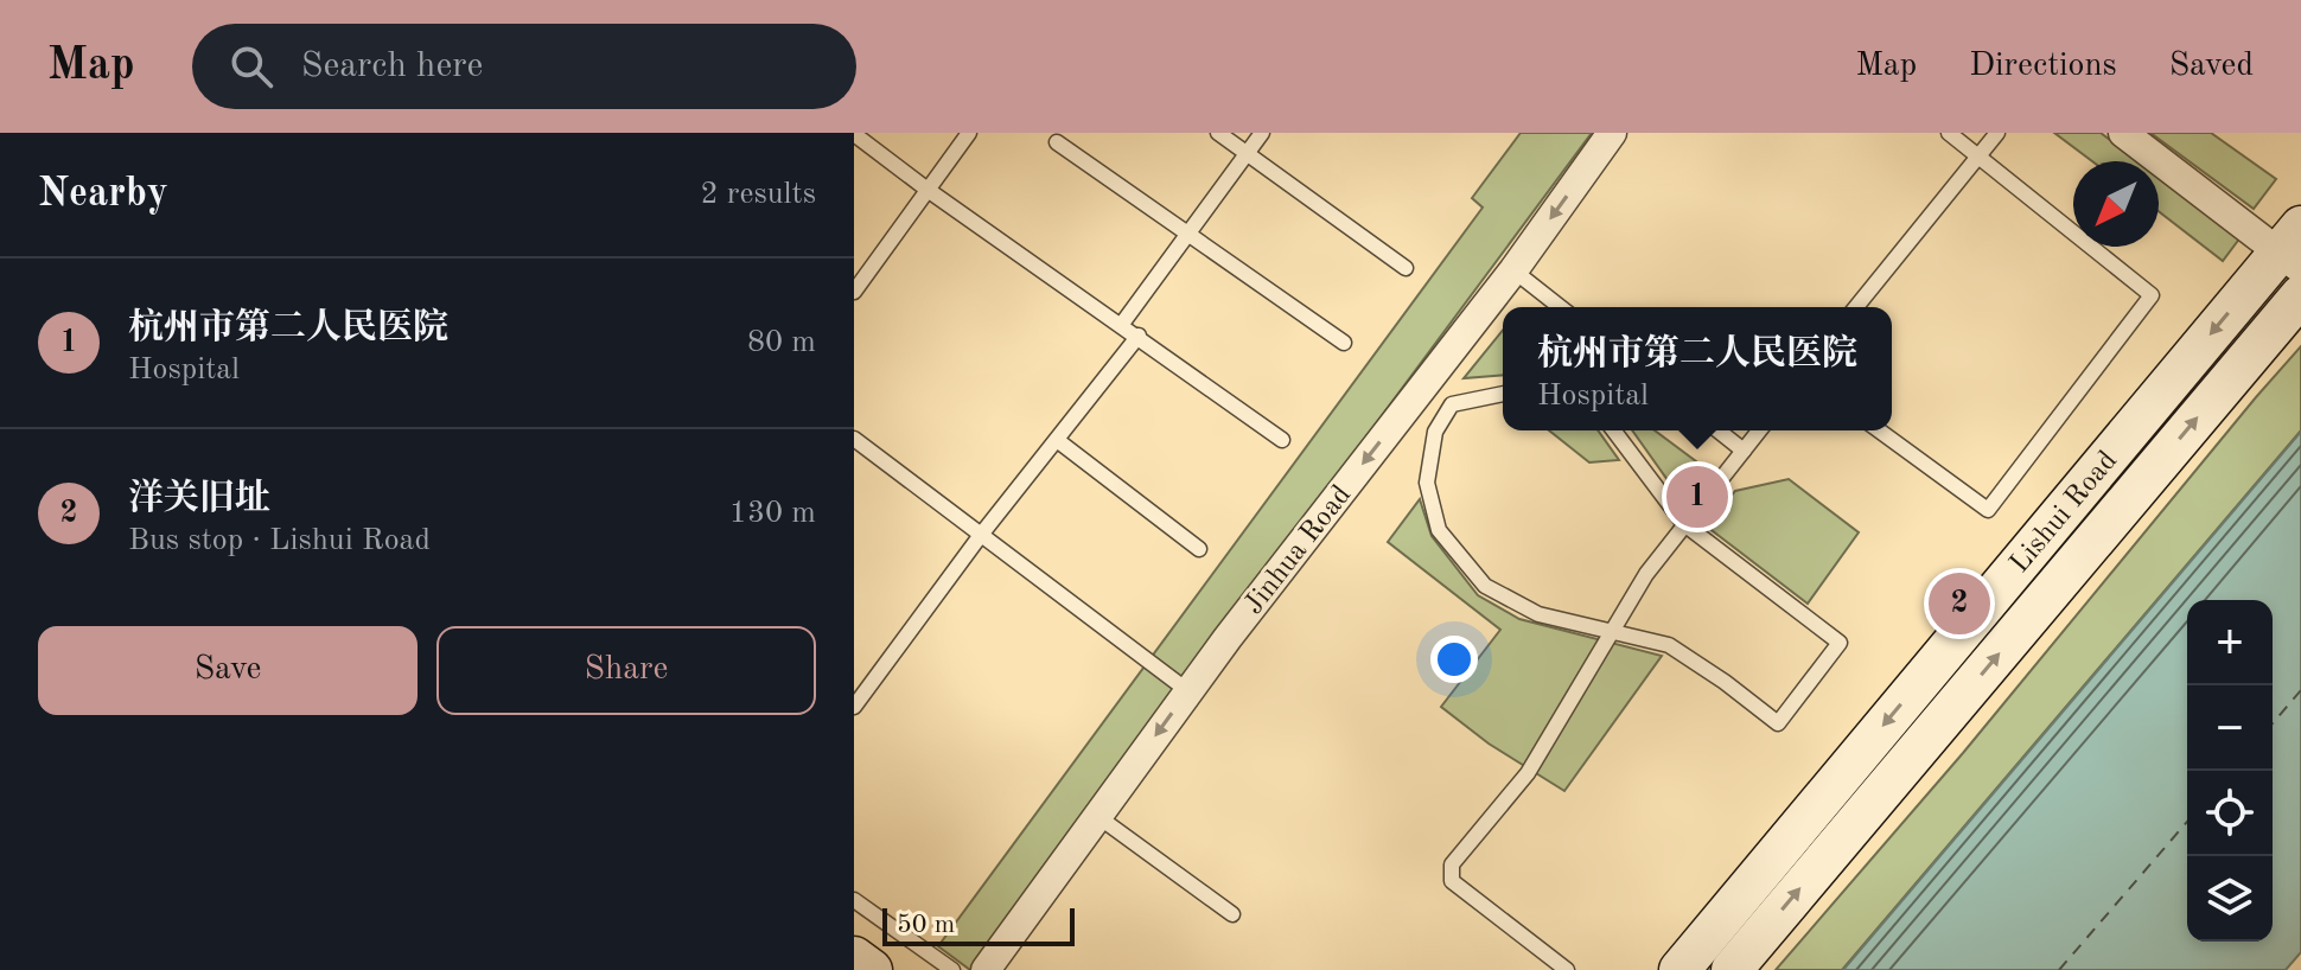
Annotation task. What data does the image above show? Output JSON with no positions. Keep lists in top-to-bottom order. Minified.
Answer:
{"streets":{"main road":["Lishui Road"],"street":["Jinhua Road"]},"one_way":["Jinhua Road"],"scale_bar":"50 m","north":"bottom left","page":{"header":"Map","search":"Search here","nav":["Map","Directions","Saved"],"heading":["Nearby","2 results"],"list":[{"mark":"1","name":"杭州市第二人民医院","note":"Hospital","value":"80 m"},{"mark":"2","name":"洋关旧址","note":"Bus stop · Lishui Road","value":"130 m"}],"popup":["杭州市第二人民医院","Hospital"],"pins":["1","2"],"buttons":["Save","Share"],"map_buttons":["+","−"],"scale":"50 m"}}
